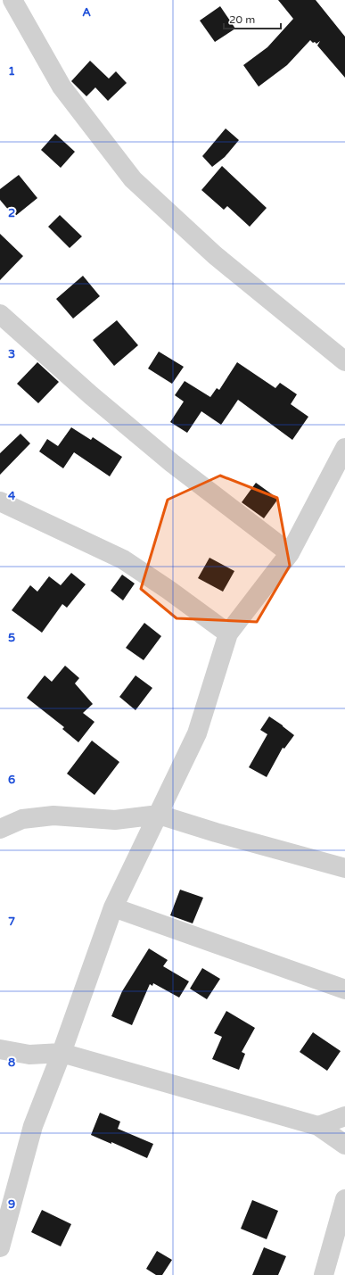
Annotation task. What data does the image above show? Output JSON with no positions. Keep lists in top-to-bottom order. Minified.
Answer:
{"scale_bar":"20 m","grid":{"columns":["A"],"rows":["1","2","3","4","5","6","7","8","9"]}}
